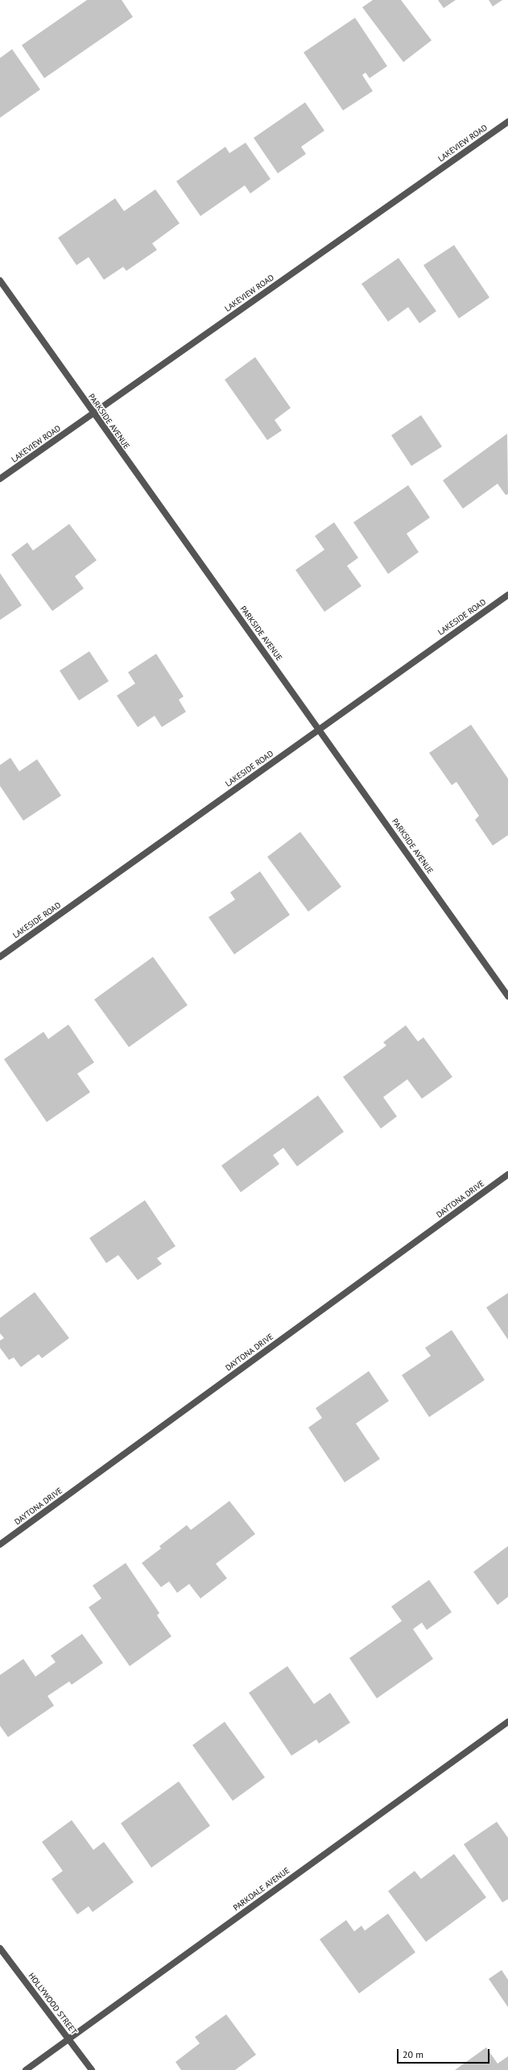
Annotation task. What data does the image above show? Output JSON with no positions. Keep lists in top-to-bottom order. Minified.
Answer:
{"streets":{"street":["LAKEVIEW ROAD","PARKSIDE AVENUE","LAKESIDE ROAD","DAYTONA DRIVE","PARKDALE AVENUE","HOLLYWOOD STREET"]},"crossings":[["LAKEVIEW ROAD","PARKSIDE AVENUE"],["PARKSIDE AVENUE","LAKESIDE ROAD"],["PARKDALE AVENUE","HOLLYWOOD STREET"]],"scale_bar":"20 m"}
